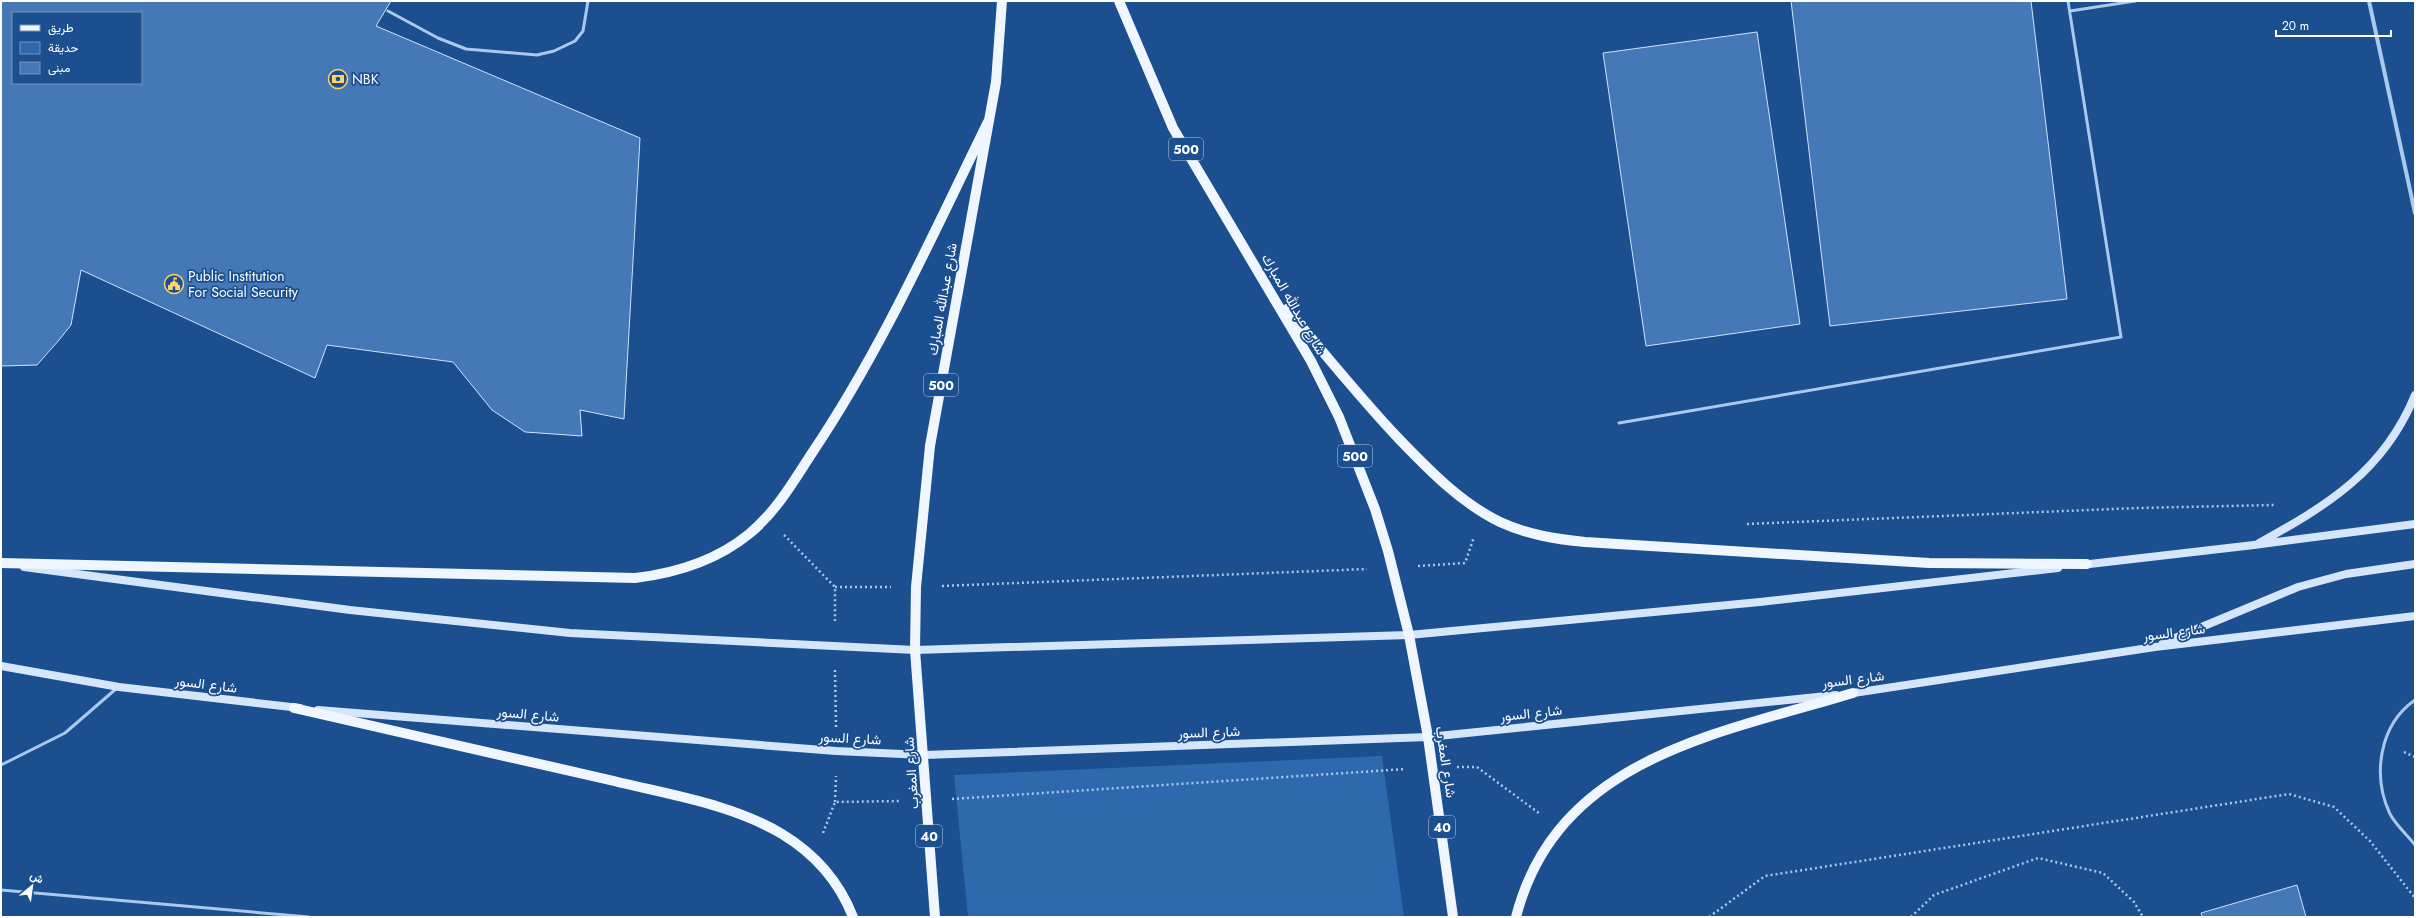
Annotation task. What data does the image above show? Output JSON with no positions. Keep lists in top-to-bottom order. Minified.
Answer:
{"streets":{"main road":["500","شارع عبدالله المبارك","شارع السور","شارع المغرب","40"]},"crossings":[["شارع عبدالله المبارك","شارع المغرب"],["شارع السور","شارع المغرب"]],"places":{"bank":["NBK"],"public building":["Public Institution For Social Security"]},"legend":["طريق","حديقة","مبنى"],"scale_bar":"20 m","north":"top right"}
